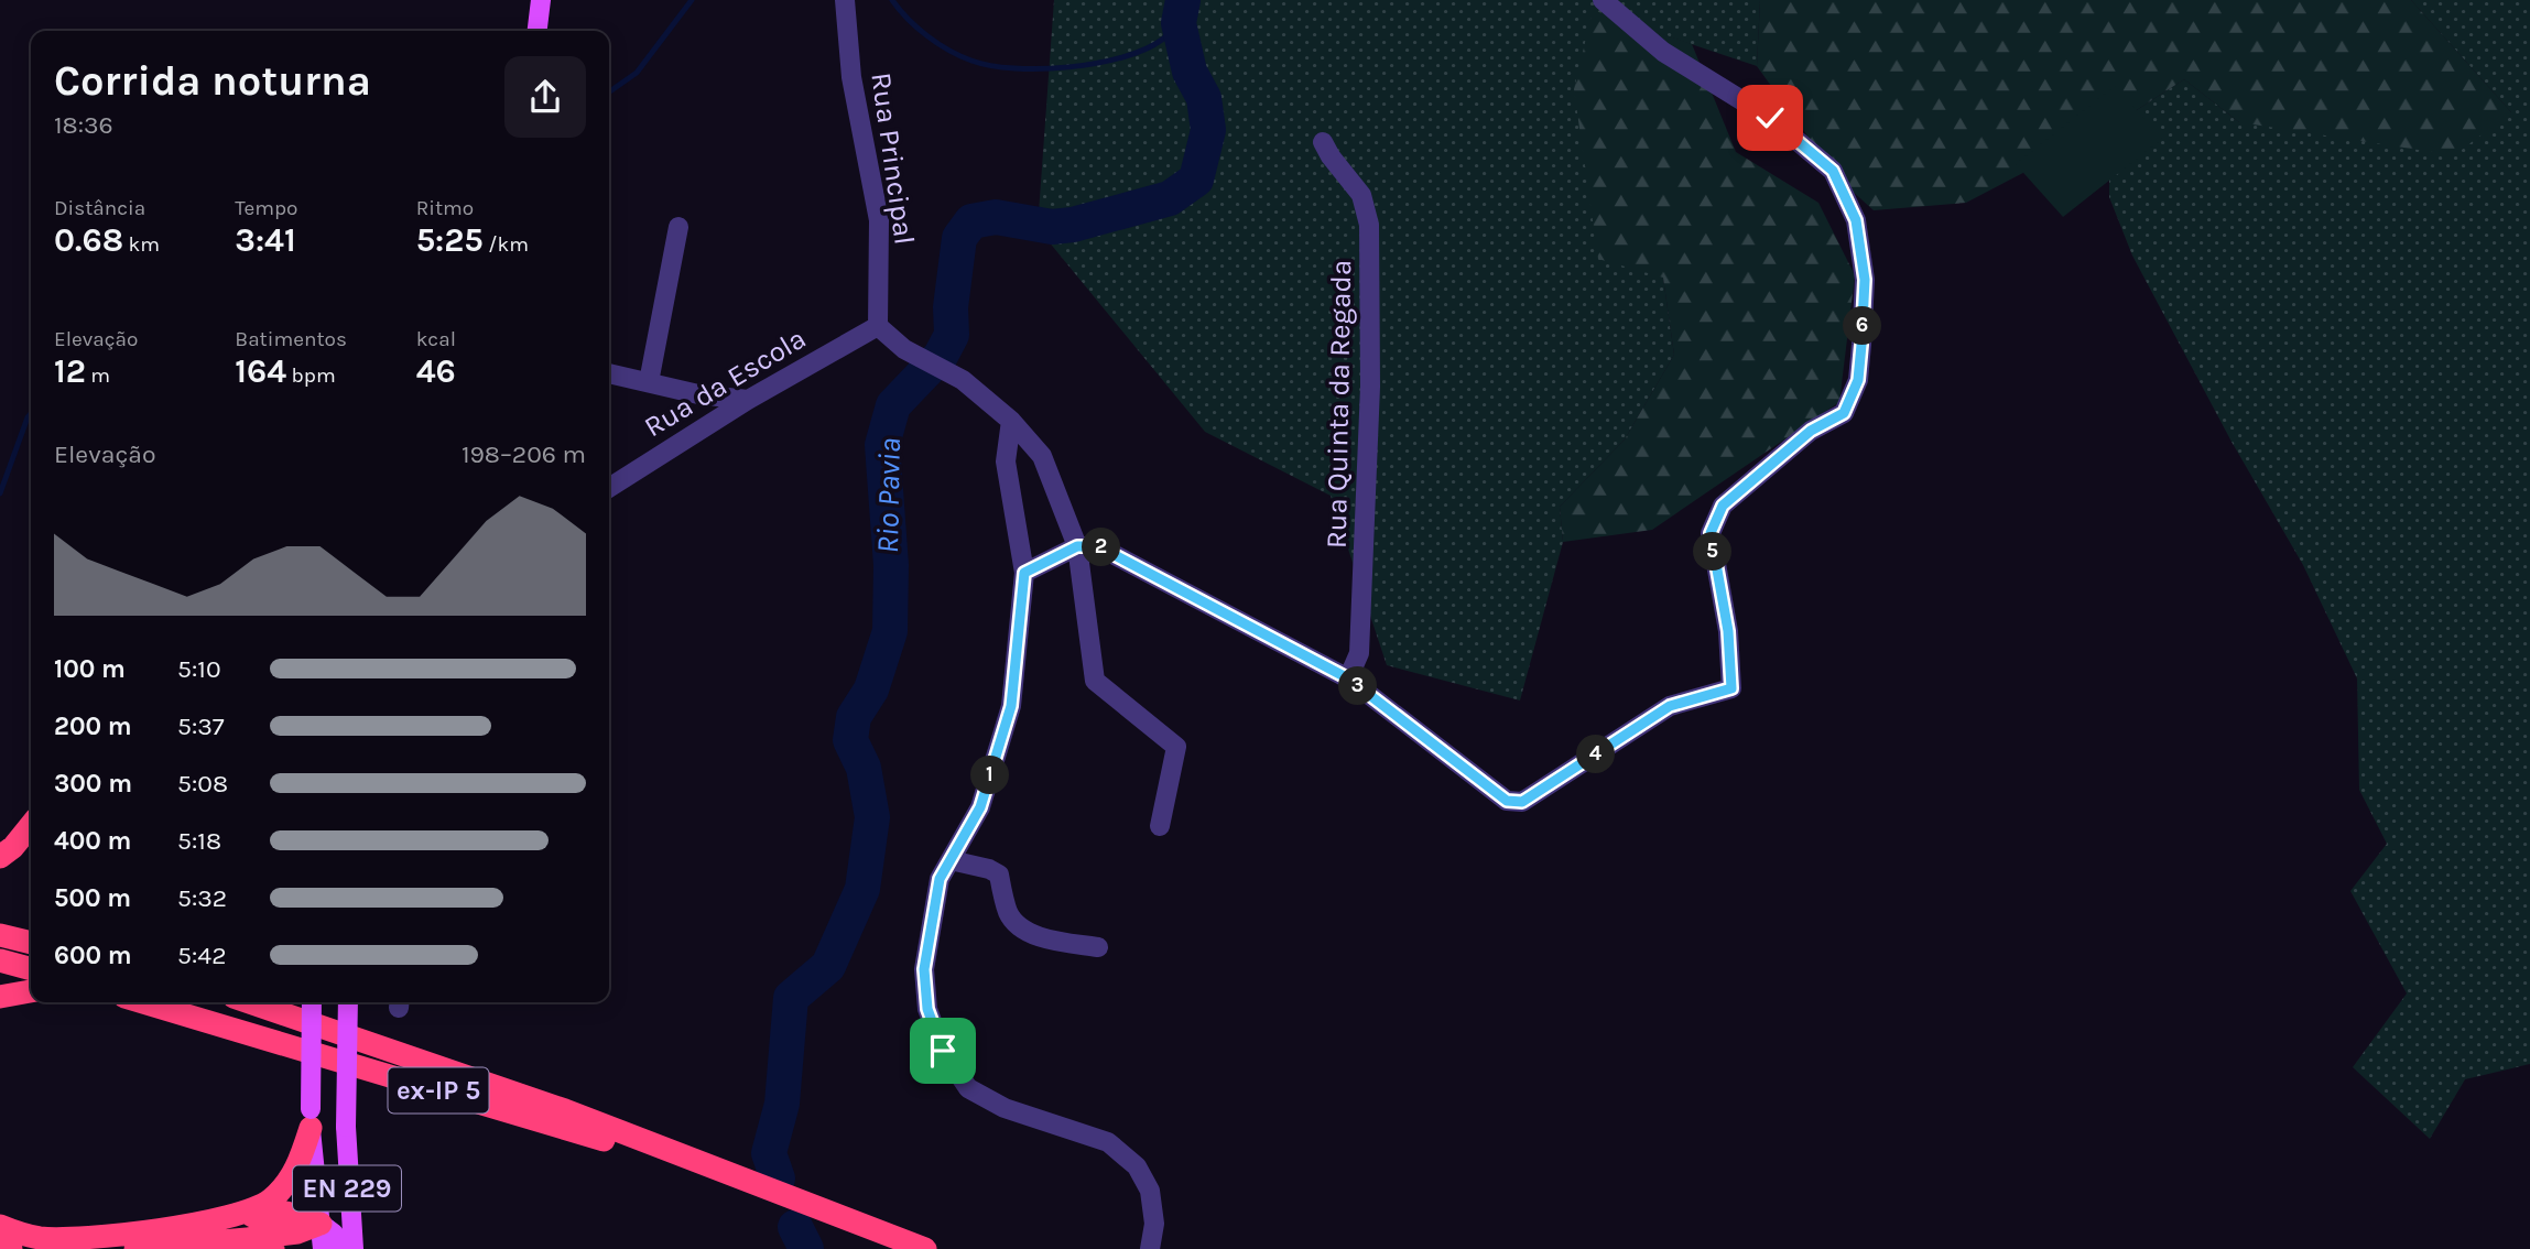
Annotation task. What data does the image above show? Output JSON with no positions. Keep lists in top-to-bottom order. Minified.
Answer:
{"streets":{"highway":["ex-IP 5"],"main road":["EN 229"],"street":["Rua Principal","Rua da Escola","Rua Quinta da Regada"]},"crossings":[["Rua Principal","Rua da Escola"]],"water":["Rio Pavia"],"page":{"heading":["Corrida noturna","18:36"],"stats":[["Distância","0.68 km"],["Tempo","3:41"],["Ritmo","5:25 /km"],["Elevação","12 m"],["Batimentos","164 bpm"],["kcal","46"]],"pins":["6","2","5","3","4","1"],"chart":["Elevação","198–206 m"],"list":[{"name":"100 m","note":"5:10"},{"name":"200 m","note":"5:37"},{"name":"300 m","note":"5:08"},{"name":"400 m","note":"5:18"},{"name":"500 m","note":"5:32"},{"name":"600 m","note":"5:42"}]}}
